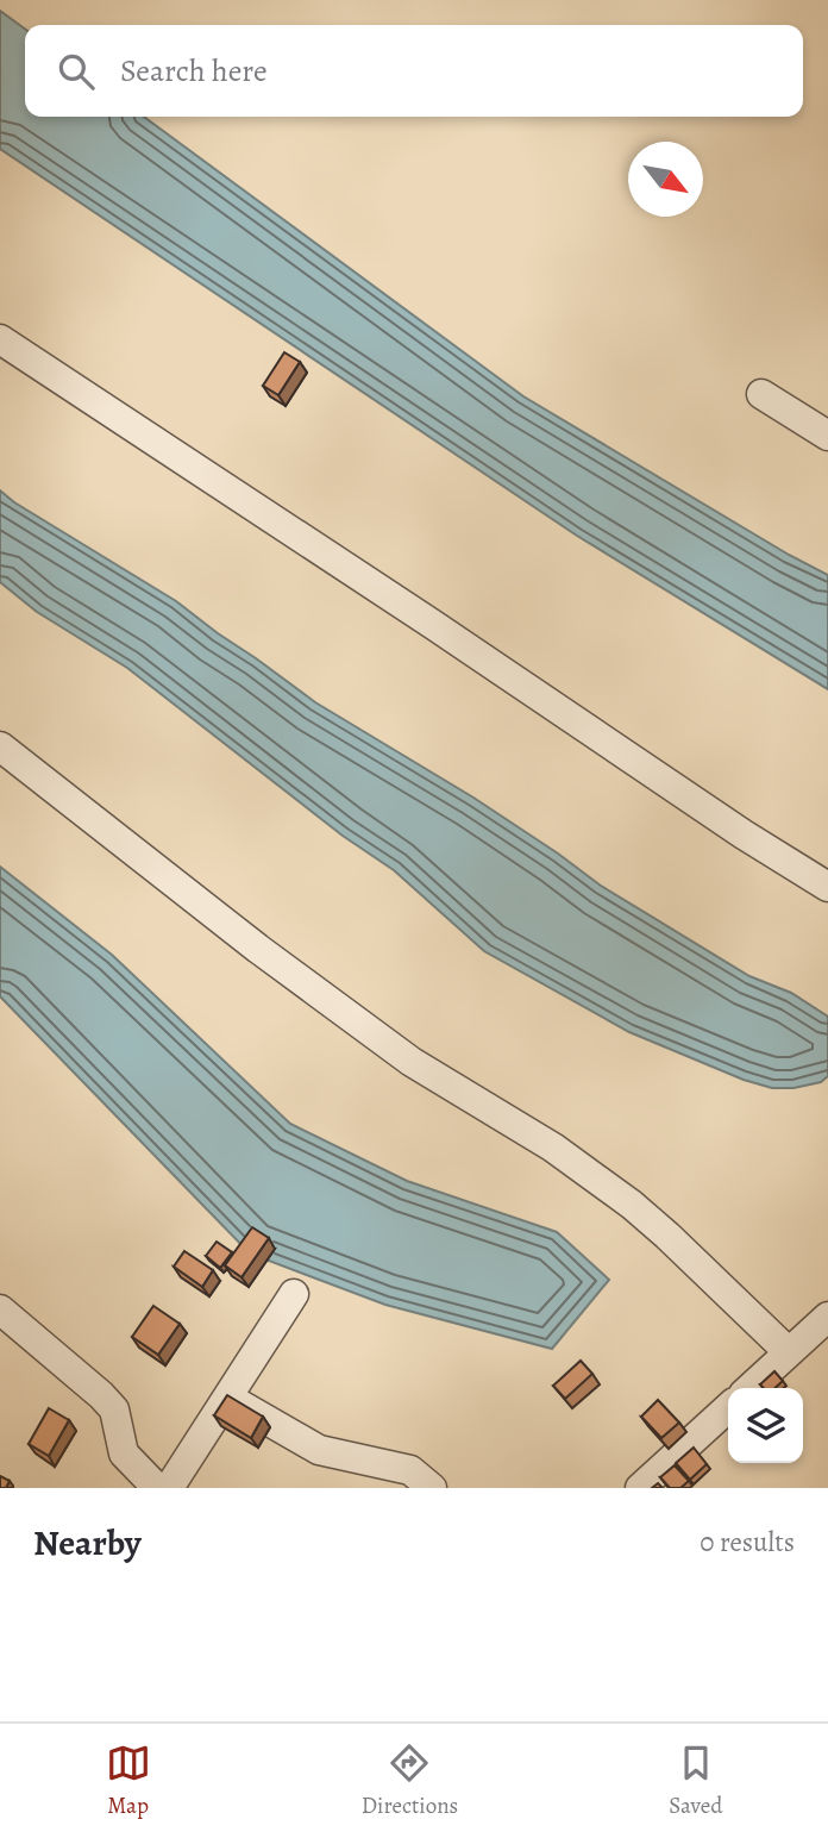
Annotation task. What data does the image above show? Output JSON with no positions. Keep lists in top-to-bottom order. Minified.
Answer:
{"north":"bottom right","page":{"search":"Search here","heading":["Nearby","0 results"],"nav":["Map","Directions","Saved"]}}
